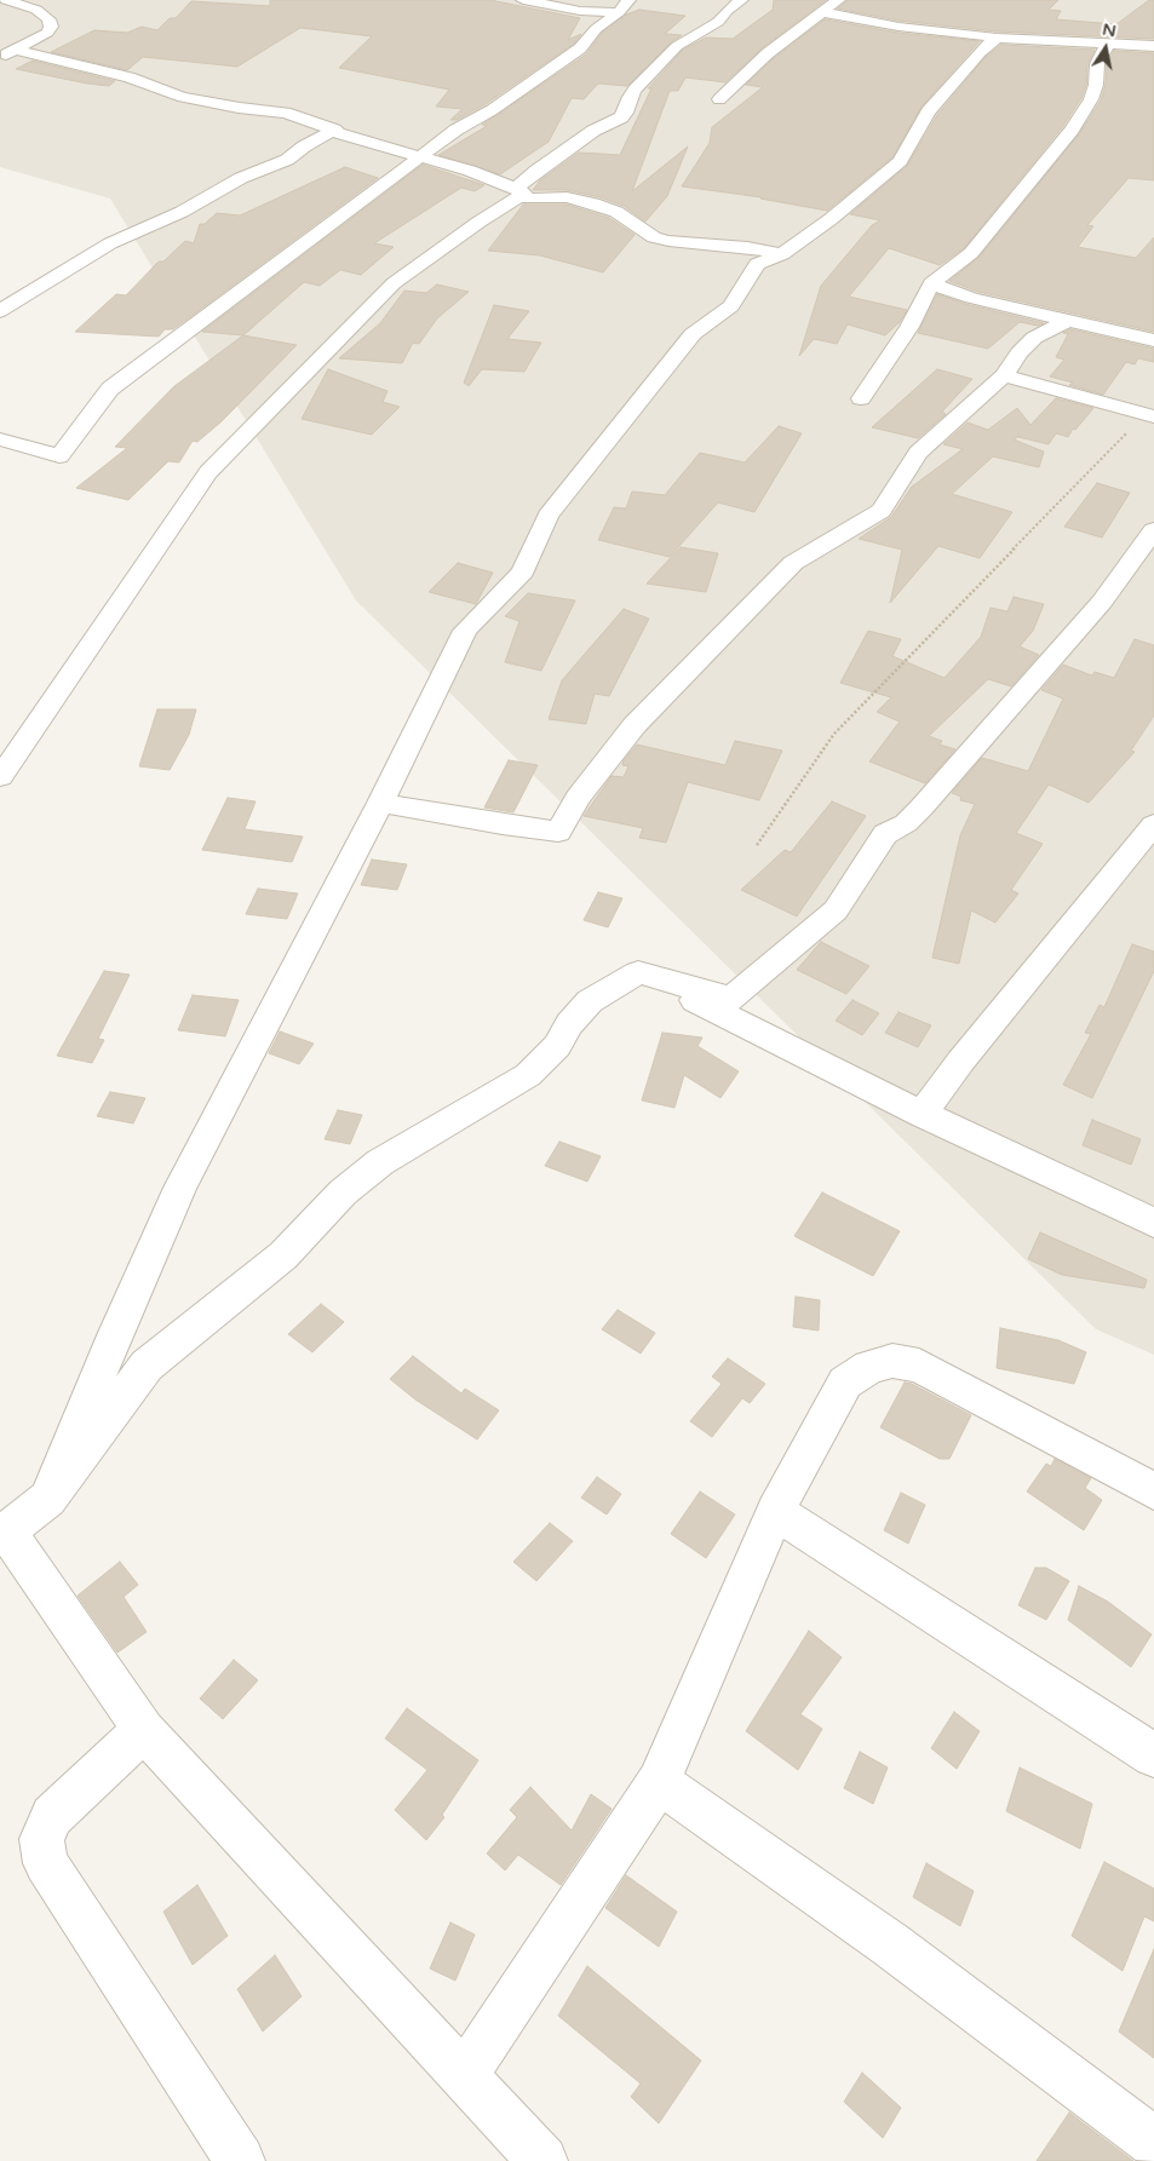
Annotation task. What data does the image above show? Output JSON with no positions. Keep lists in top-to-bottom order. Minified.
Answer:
{"north":"top"}
